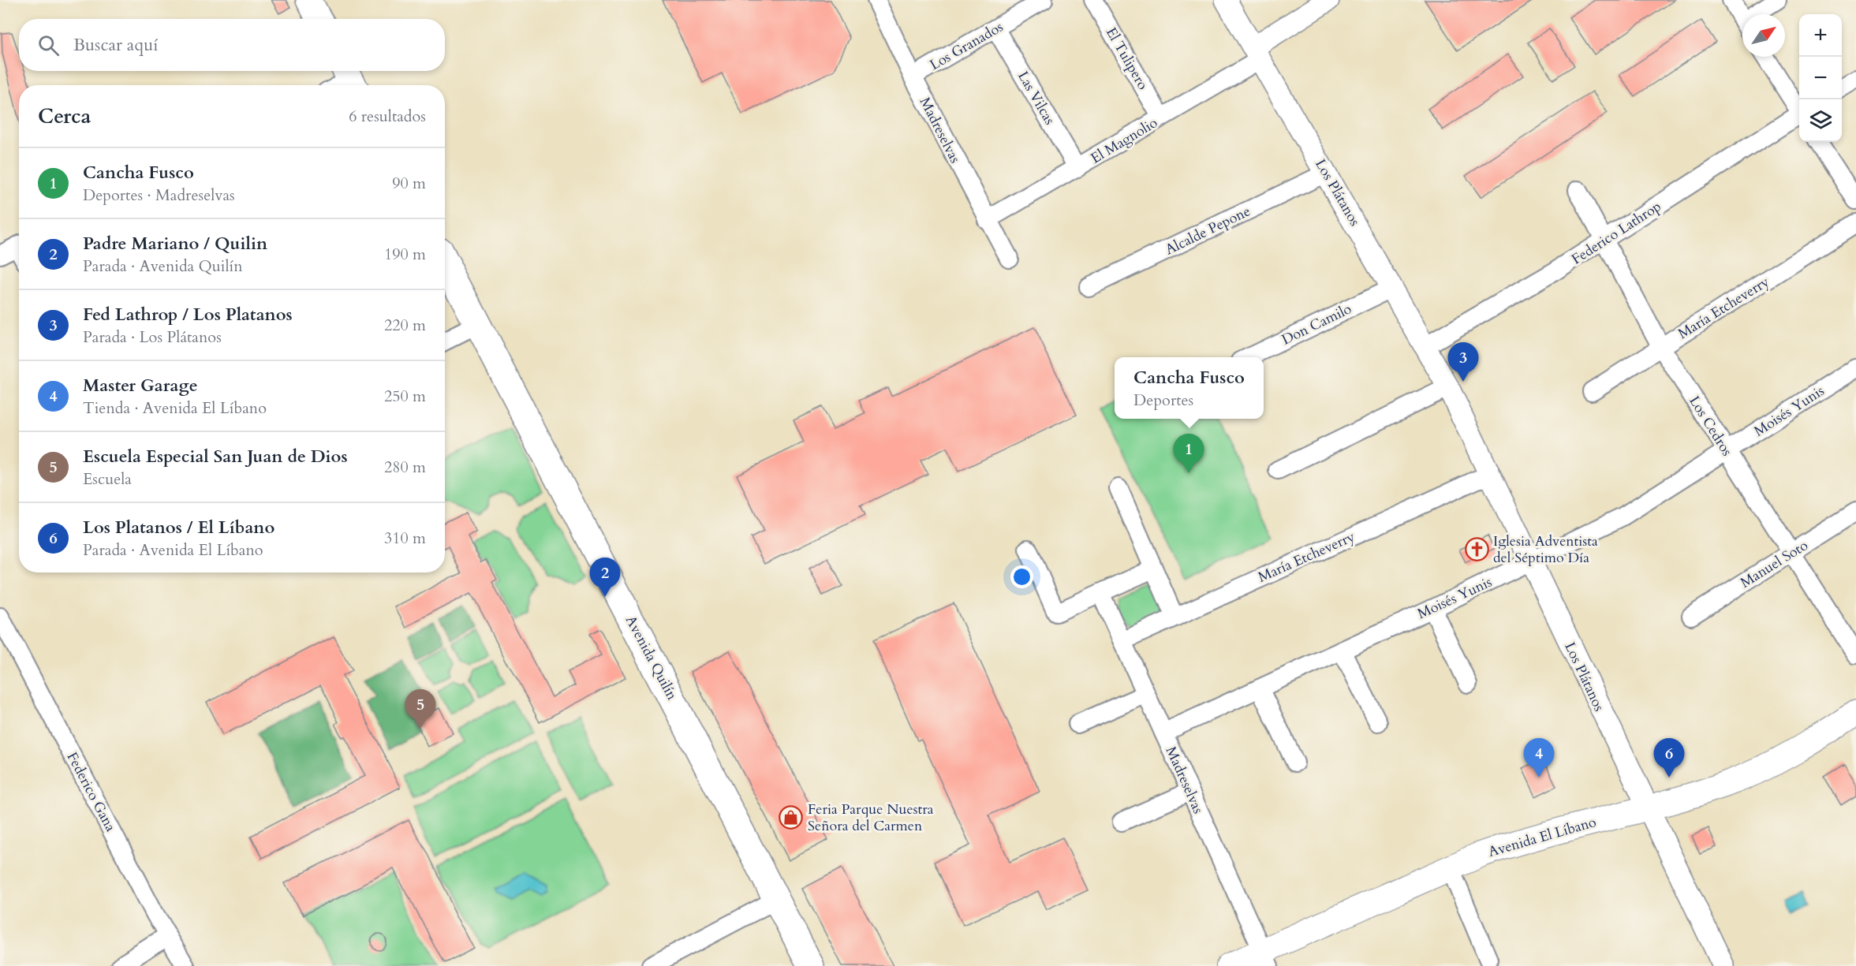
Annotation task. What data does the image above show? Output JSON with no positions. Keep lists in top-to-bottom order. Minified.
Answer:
{"streets":{"main road":["Avenida Quilín","Avenida El Líbano"],"street":["Los Granados","El Tulipero","Las Vilcas","Madreselvas","El Magnolio","Los Plátanos","Alcalde Pepone","Federico Lathrop","María Etcheverry","Don Camilo","Moisés Yunis","Los Cedros","Manuel Soto","Federico Gana"]},"crossings":[["Los Granados","Las Vilcas"],["Los Granados","Madreselvas"],["El Tulipero","El Magnolio"],["Las Vilcas","El Magnolio"],["Madreselvas","El Magnolio"],["Madreselvas","María Etcheverry"],["Madreselvas","Moisés Yunis"],["Madreselvas","Avenida El Líbano"],["El Magnolio","Los Plátanos"],["Los Plátanos","Alcalde Pepone"],["Los Plátanos","Federico Lathrop"],["Los Plátanos","María Etcheverry"],["Los Plátanos","Don Camilo"],["Los Plátanos","Moisés Yunis"],["Los Plátanos","Avenida El Líbano"],["Federico Lathrop","Los Cedros"],["María Etcheverry","Los Cedros"],["Moisés Yunis","Los Cedros"],["Los Cedros","Manuel Soto"]],"places":{"church":["Iglesia Adventista del Séptimo Día"],"shop":["Feria Parque Nuestra Señora del Carmen"]},"north":"top right","page":{"map_buttons":["+","−"],"search":"Buscar aquí","heading":["Cerca","6 resultados"],"list":[{"mark":"1","name":"Cancha Fusco","note":"Deportes · Madreselvas","value":"90 m"},{"mark":"2","name":"Padre Mariano / Quilin","note":"Parada · Avenida Quilín","value":"190 m"},{"mark":"3","name":"Fed Lathrop / Los Platanos","note":"Parada · Los Plátanos","value":"220 m"},{"mark":"4","name":"Master Garage","note":"Tienda · Avenida El Líbano","value":"250 m"},{"mark":"5","name":"Escuela Especial San Juan de Dios","note":"Escuela","value":"280 m"},{"mark":"6","name":"Los Platanos / El Líbano","note":"Parada · Avenida El Líbano","value":"310 m"}],"pins":["3","1","2","5","4","6"],"popup":["Cancha Fusco","Deportes"]}}
